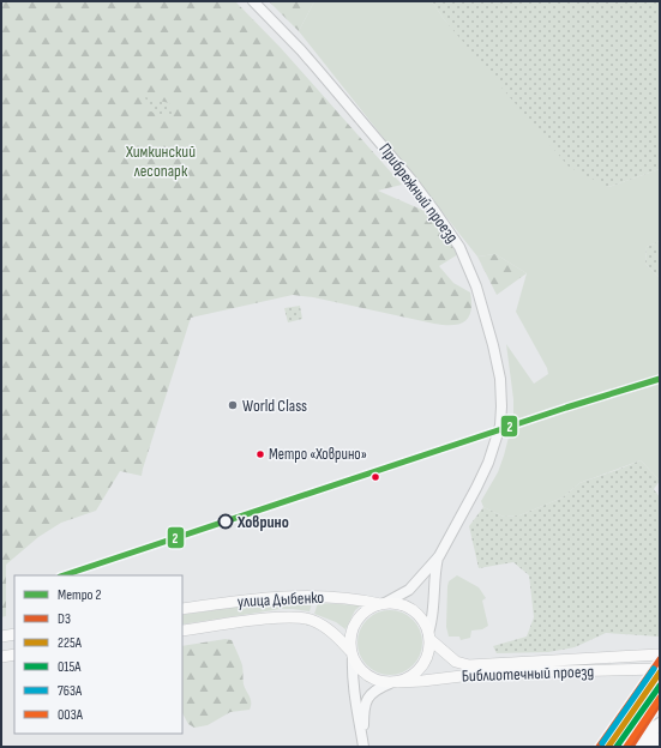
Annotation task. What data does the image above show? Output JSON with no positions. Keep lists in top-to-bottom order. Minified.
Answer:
{"streets":{"main road":["улица Дыбенко","Библиотечный проезд"],"street":["Прибрежный проезд"]},"crossings":[["Прибрежный проезд","улица Дыбенко"],["Прибрежный проезд","Библиотечный проезд"],["улица Дыбенко","Библиотечный проезд"]],"parks":["Химкинский лесопарк"],"places":["World Class","Метро «Ховрино»","Ховрино"],"lines":["metro line 2","transit line D3","transit line 763А","transit line 225А","transit line 015А","transit line 003А"],"legend":["Метро 2","D3","225А","015А","763А","003А"]}
